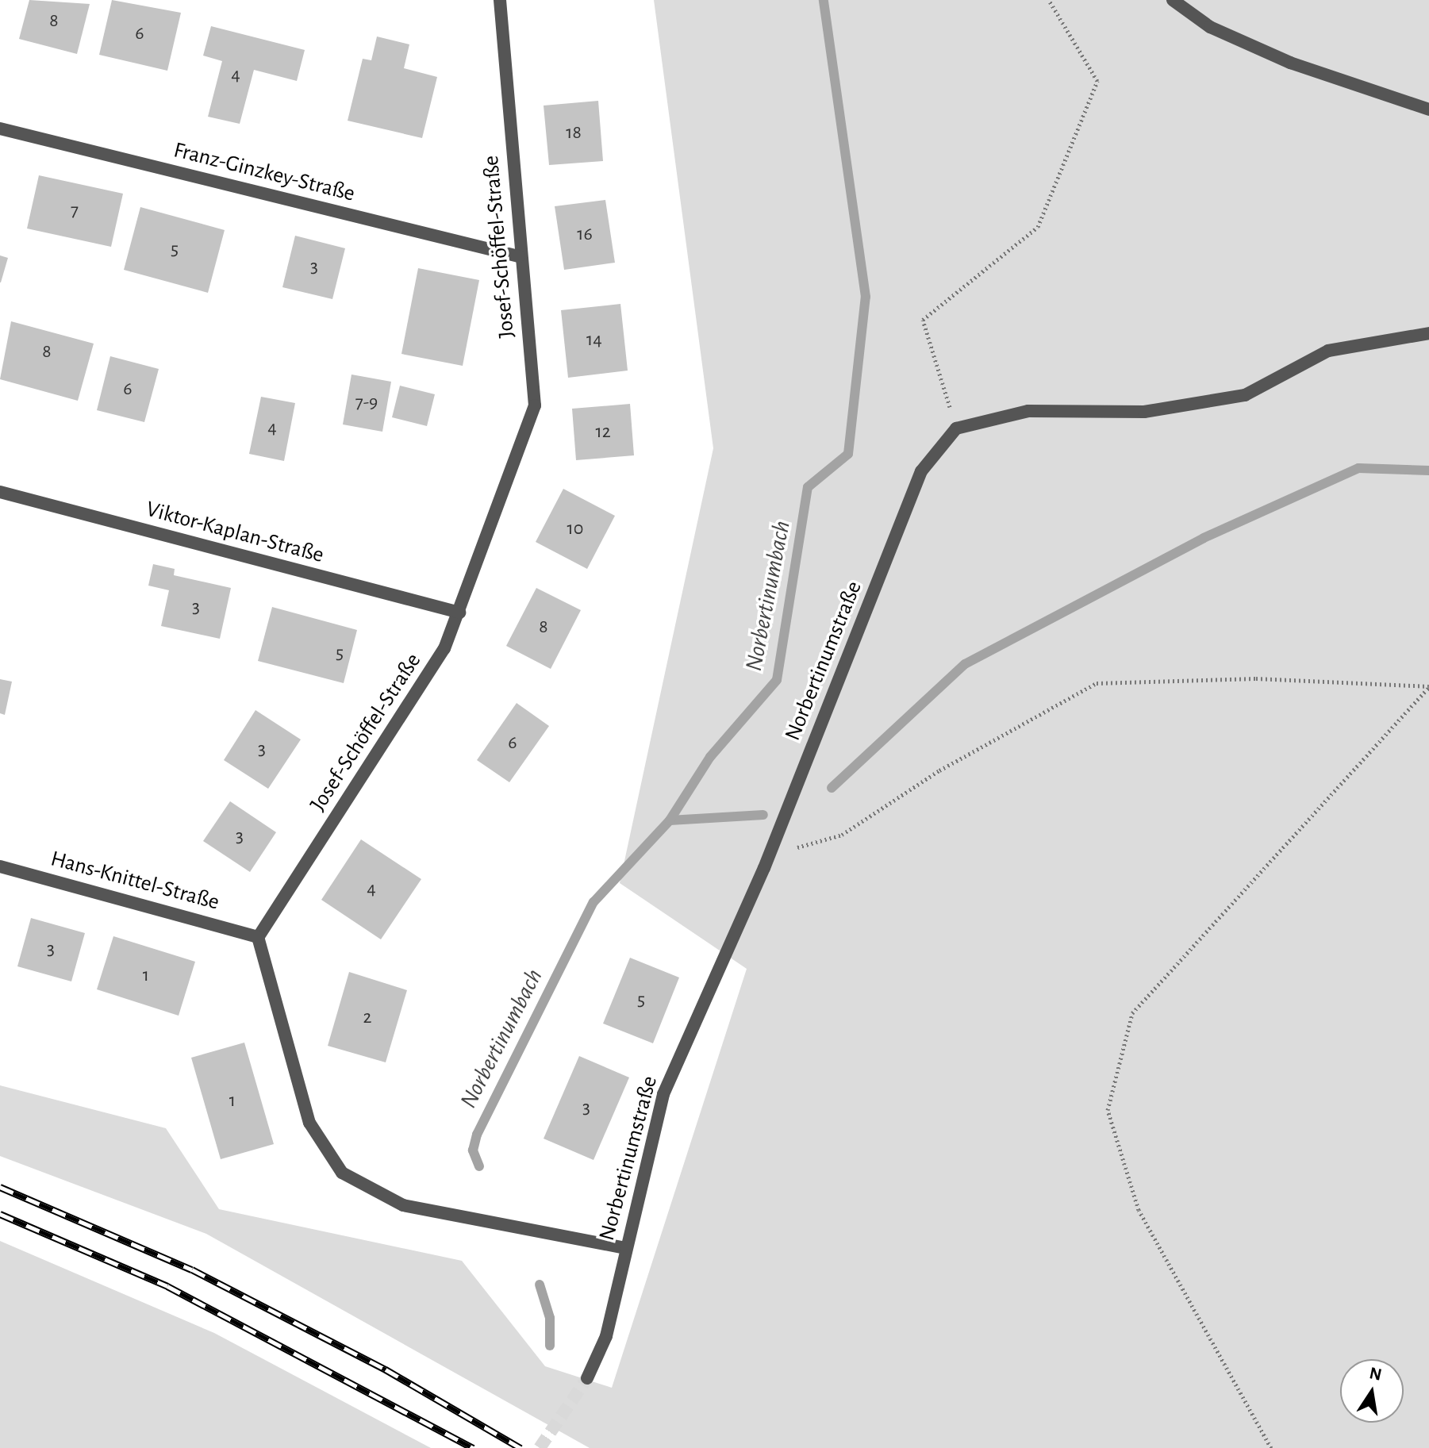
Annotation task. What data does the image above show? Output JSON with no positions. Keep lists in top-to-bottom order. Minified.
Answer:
{"streets":{"street":["Franz-Ginzkey-Straße","Josef-Schöffel-Straße","Viktor-Kaplan-Straße","Norbertinumstraße","Hans-Knittel-Straße"]},"crossings":[["Franz-Ginzkey-Straße","Josef-Schöffel-Straße"],["Josef-Schöffel-Straße","Viktor-Kaplan-Straße"],["Josef-Schöffel-Straße","Hans-Knittel-Straße"]],"water":["Norbertinumbach"],"house_numbers":["8","6","4","18","7","16","5","3","14","8","6","7-9","4","12","10","3","8","5","6","3","3","4","3","1","5","2","1","3"],"north":"top"}
